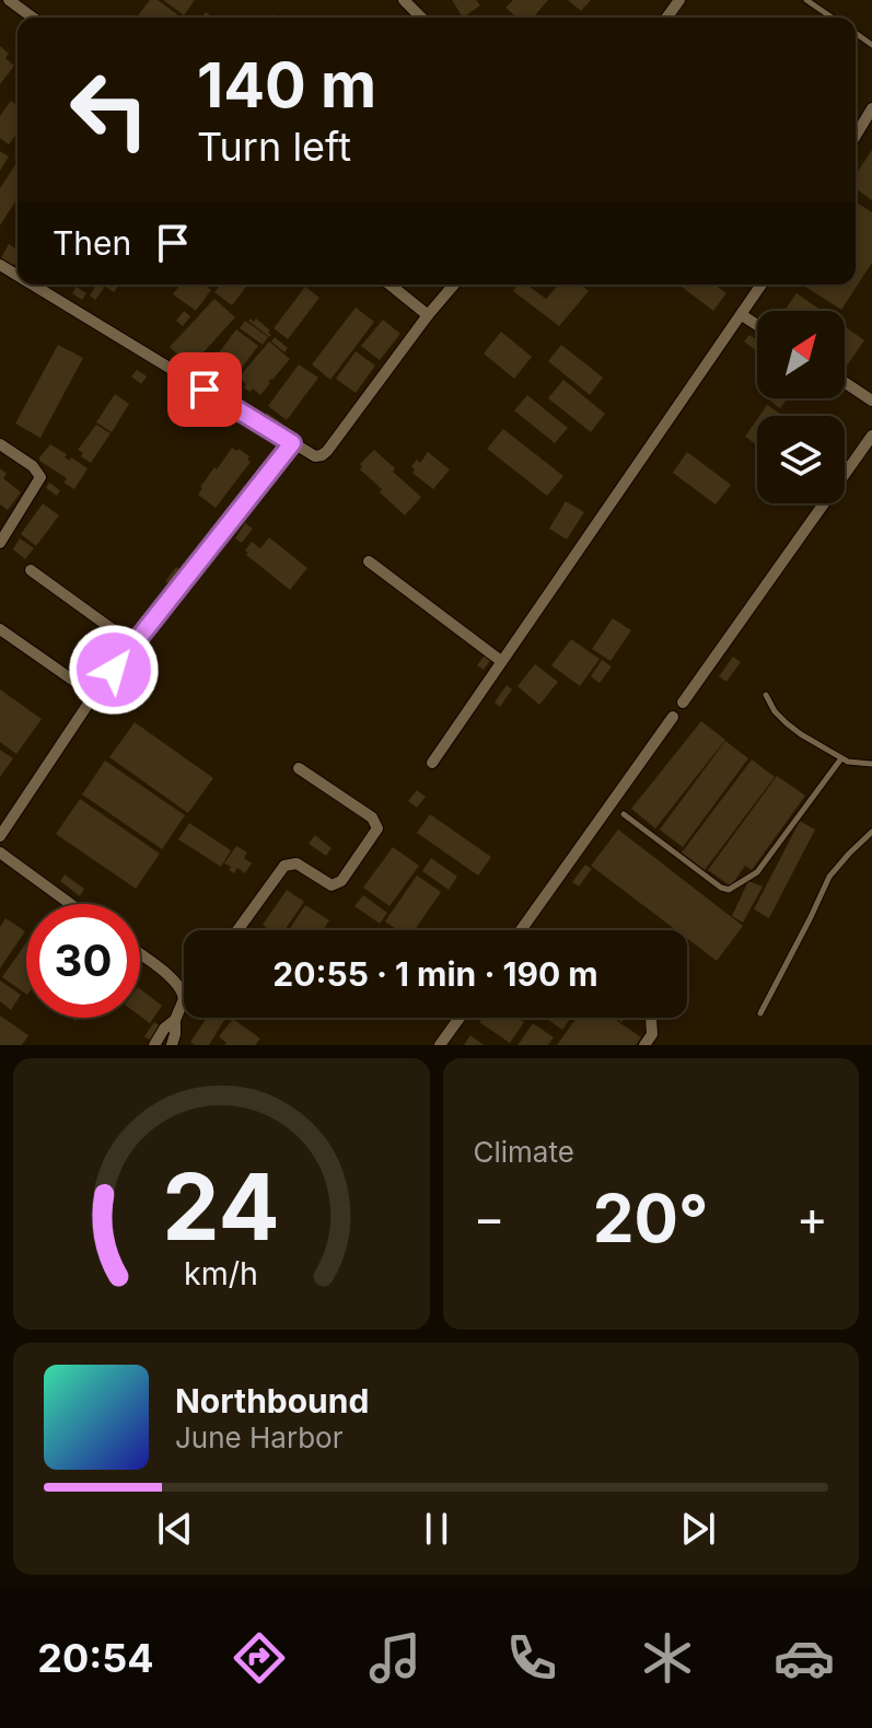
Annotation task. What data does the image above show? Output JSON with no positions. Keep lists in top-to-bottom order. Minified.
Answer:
{"north":"top right","page":{"turn":["140 m","Turn left"],"then":"Then","limit":"30","trip":"20:55 · 1 min · 190 m","tile":"Climate","heat":["−","20°","+"],"song":["Northbound","June Harbor"],"tabs":"20:54","gauge":["24","km/h"]}}
